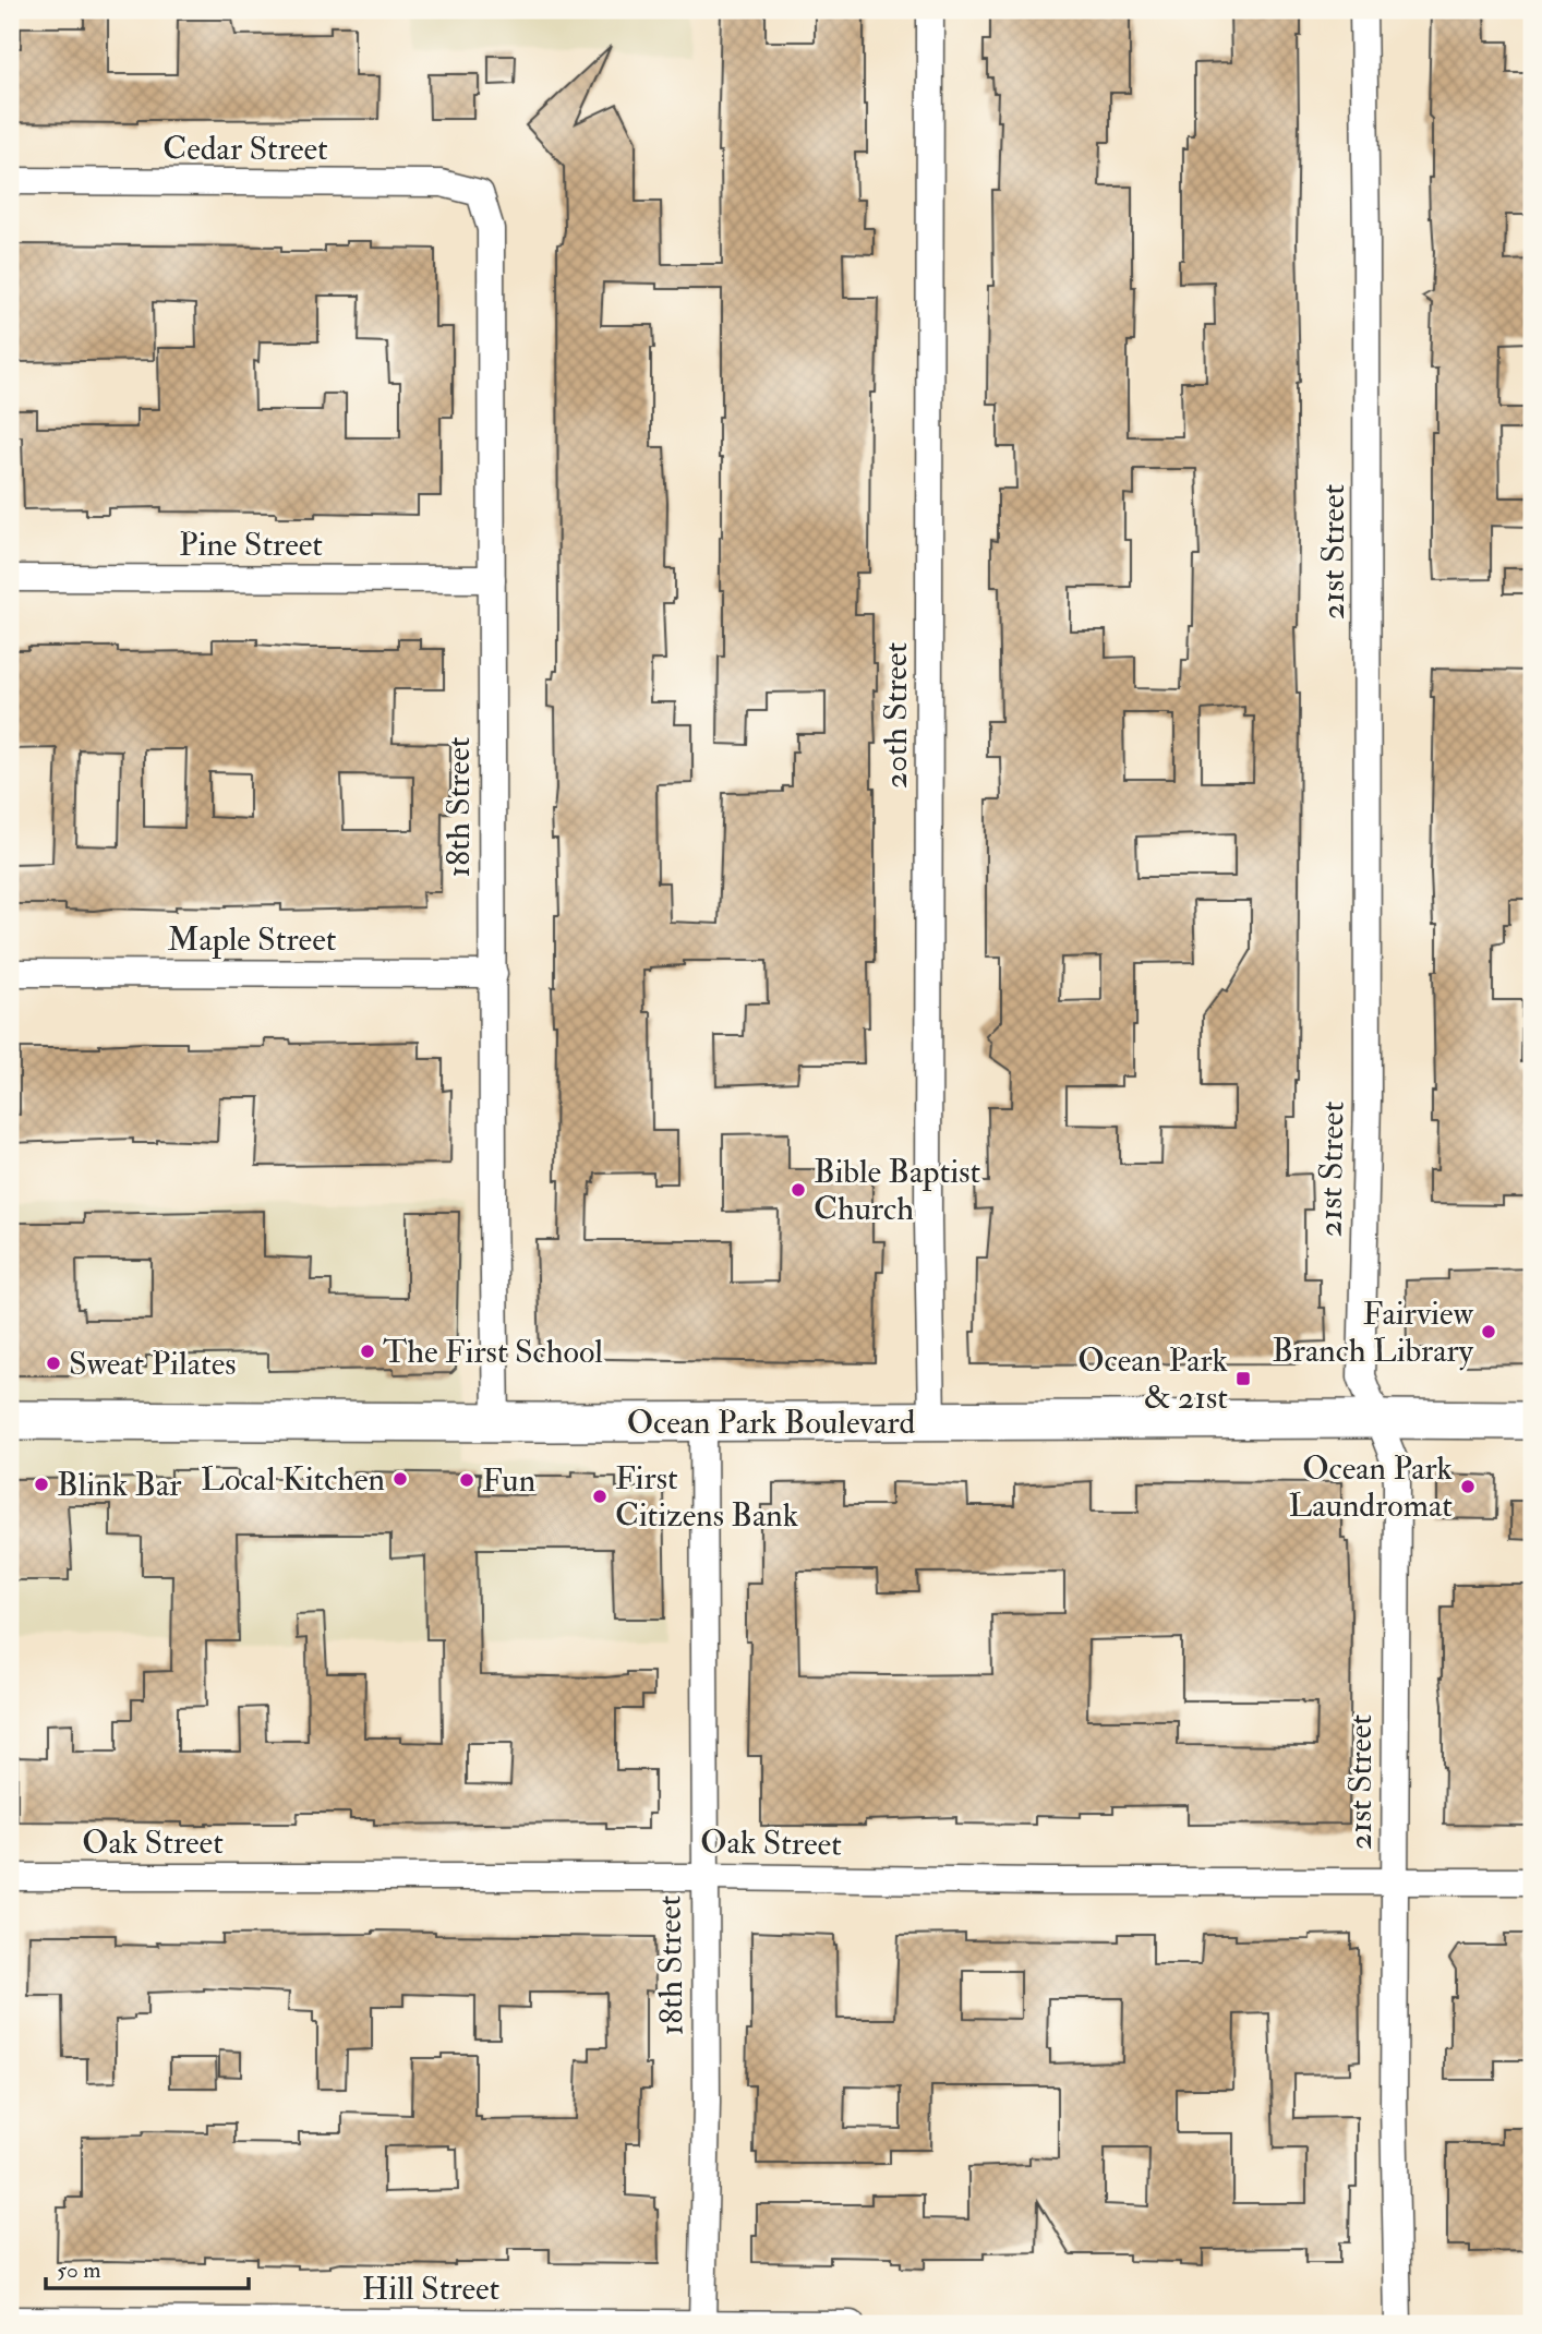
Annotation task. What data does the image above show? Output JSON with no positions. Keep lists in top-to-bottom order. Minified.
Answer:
{"streets":{"street":["Cedar Street","Pine Street","21st Street","20th Street","18th Street","Maple Street","Ocean Park Boulevard","Oak Street","Hill Street"]},"crossings":[["Cedar Street","18th Street"],["Pine Street","18th Street"],["21st Street","Ocean Park Boulevard"],["21st Street","Oak Street"],["20th Street","Ocean Park Boulevard"],["18th Street","Maple Street"],["18th Street","Ocean Park Boulevard"],["18th Street","Oak Street"],["18th Street","Hill Street"]],"places":{"other":["Bible Baptist Church","Fairview Branch Library","The First School","Sweat Pilates","Local Kitchen","Fun","Blink Bar","Ocean Park Laundromat","First Citizens Bank"],"transit":["Ocean Park & 21st"]},"scale_bar":"50 m"}
